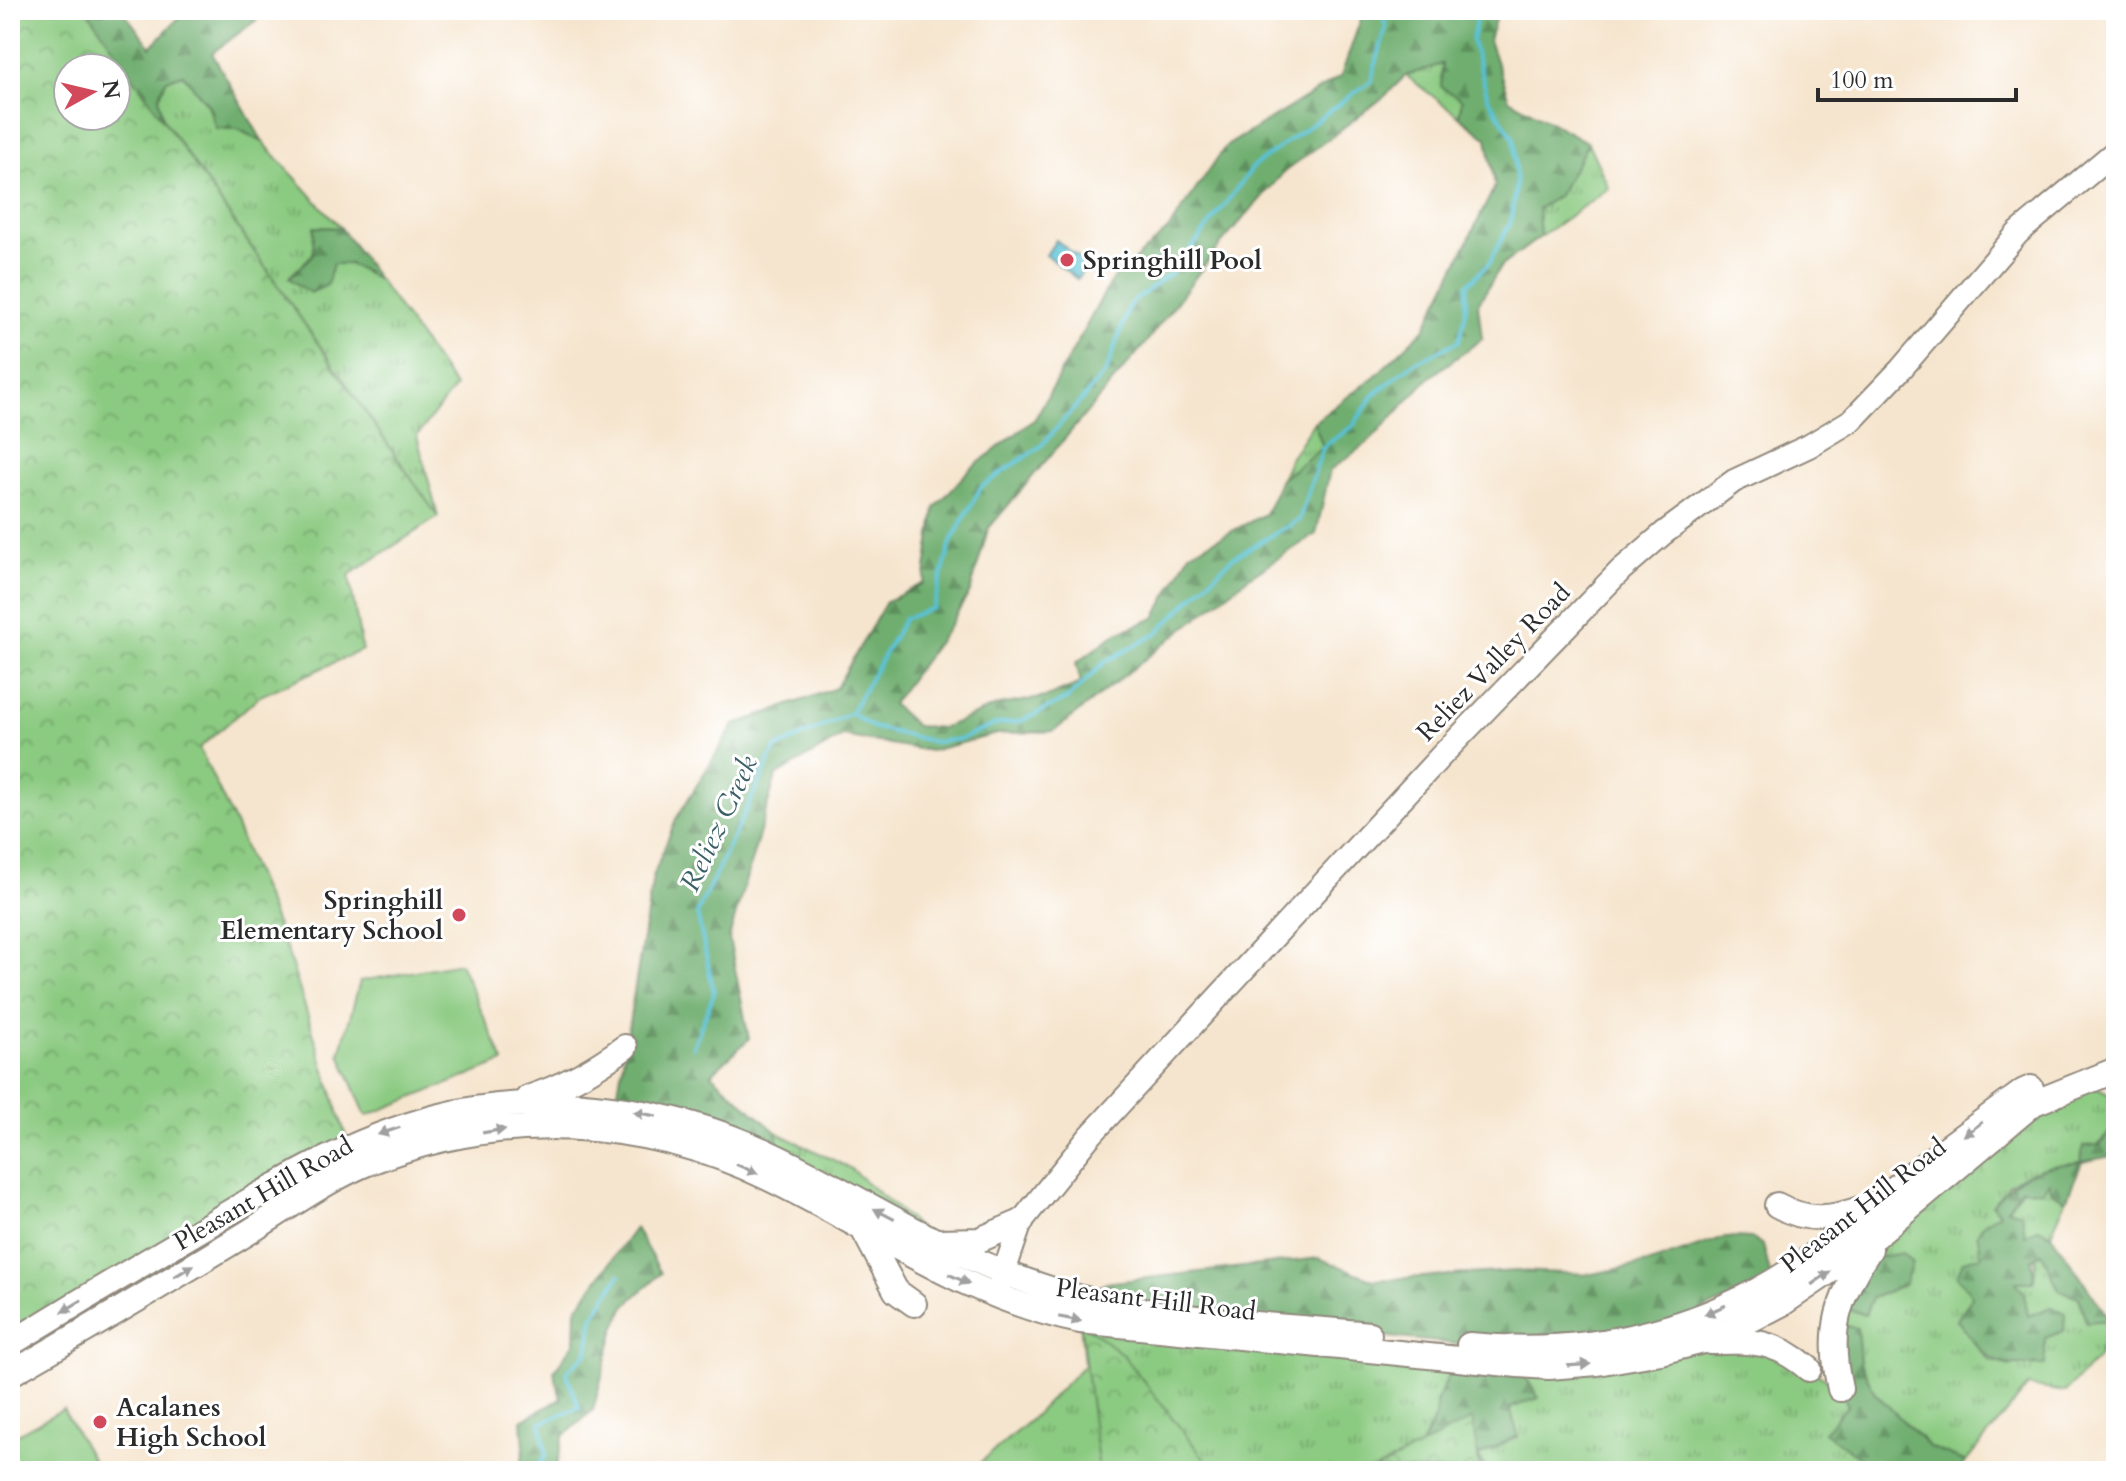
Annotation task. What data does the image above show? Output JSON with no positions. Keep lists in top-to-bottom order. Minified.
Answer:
{"streets":{"main road":["Reliez Valley Road","Pleasant Hill Road"]},"crossings":[["Reliez Valley Road","Pleasant Hill Road"]],"water":["Reliez Creek"],"places":["Springhill Pool","Springhill Elementary School","Acalanes High School"],"scale_bar":"100 m","north":"right"}
